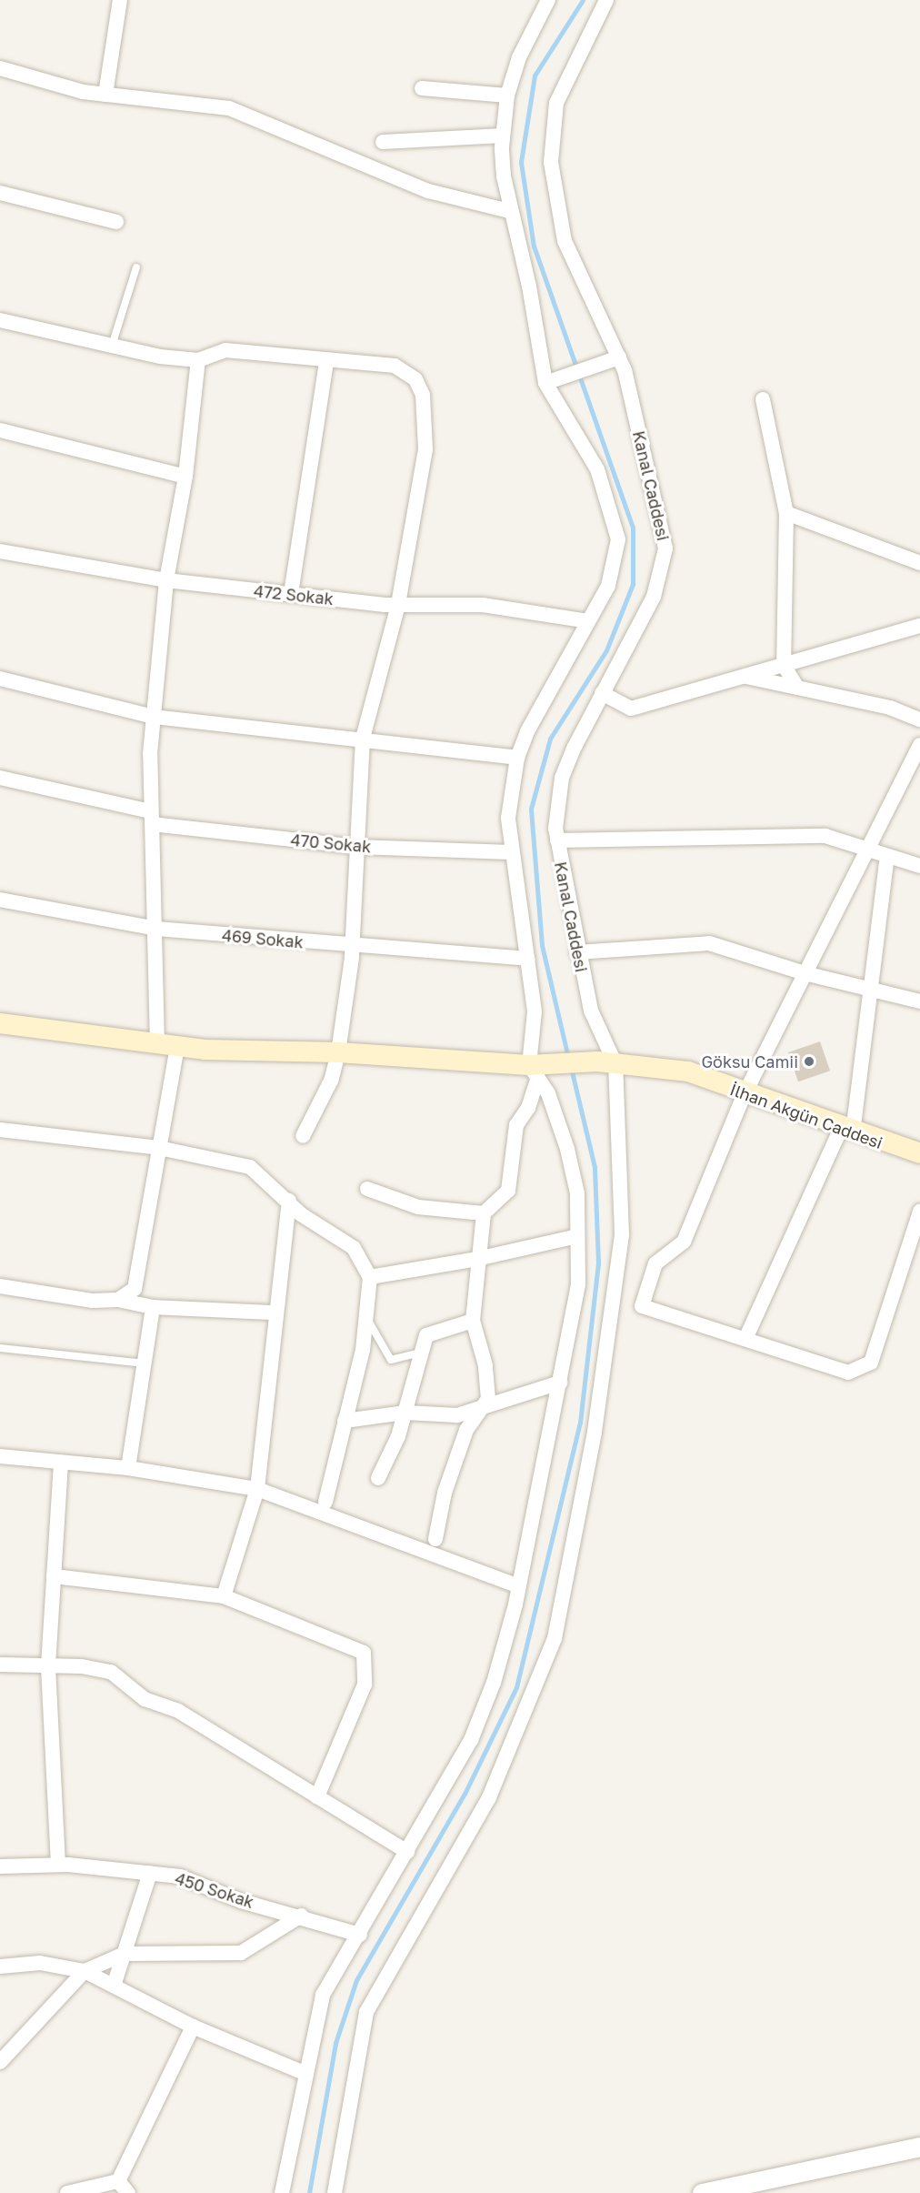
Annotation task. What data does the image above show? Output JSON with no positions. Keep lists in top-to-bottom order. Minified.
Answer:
{"streets":{"main road":["İlhan Akgün Caddesi"],"street":["Kanal Caddesi","472 Sokak","470 Sokak","469 Sokak","450 Sokak"]},"crossings":[["Kanal Caddesi","İlhan Akgün Caddesi"]],"places":["Göksu Camii"]}
